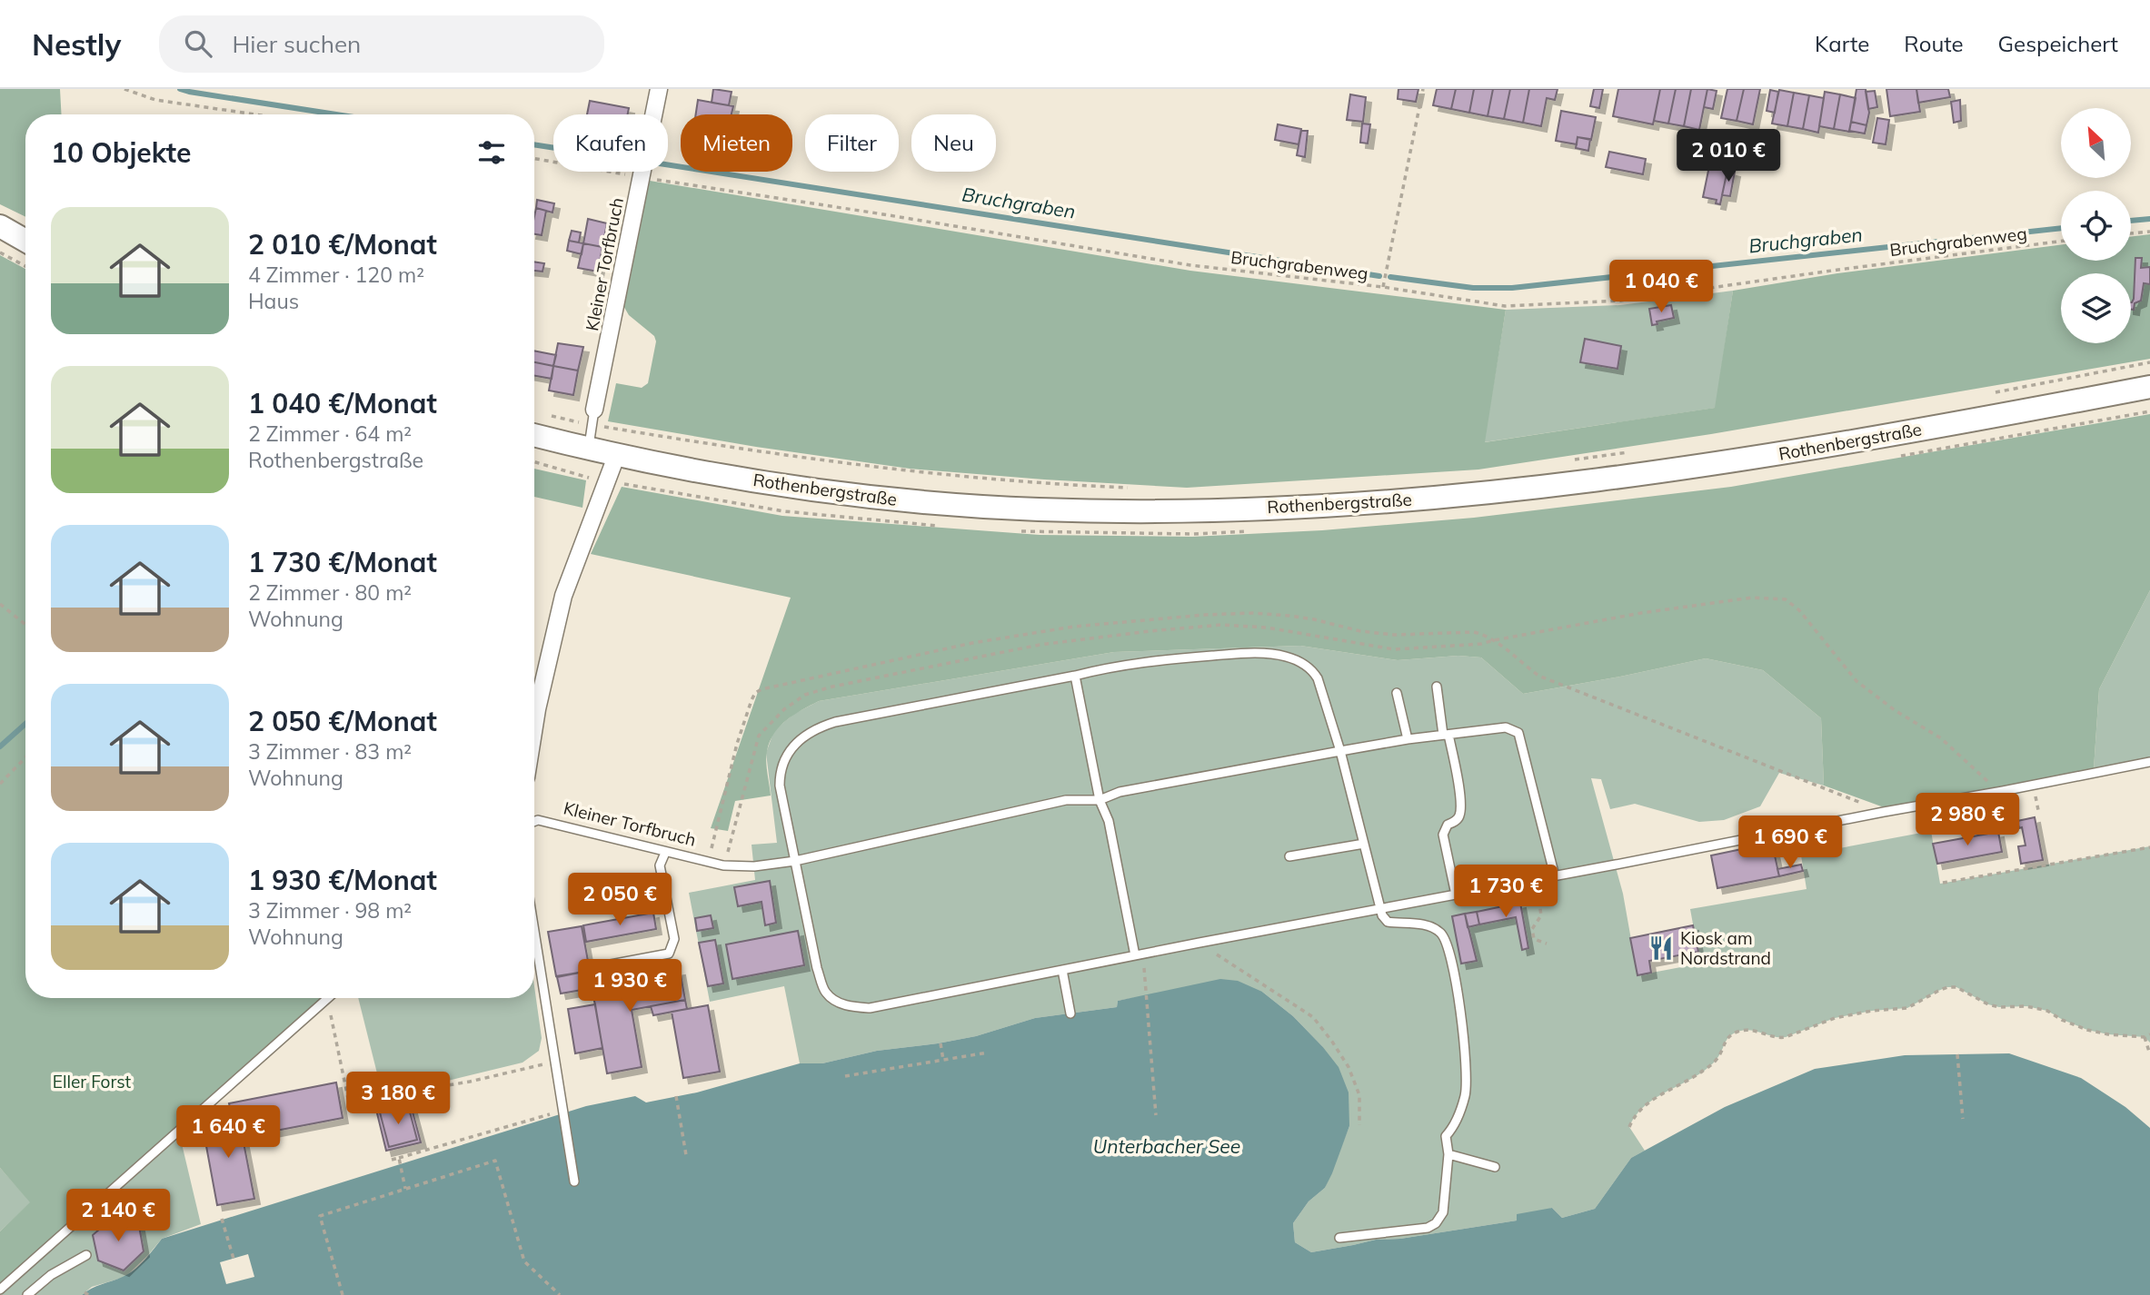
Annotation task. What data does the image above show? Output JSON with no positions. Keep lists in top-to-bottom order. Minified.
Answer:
{"streets":{"main road":["Rothenbergstraße"],"street":["Kleiner Torfbruch"],"path":["Bruchgrabenweg"]},"crossings":[["Bruchgrabenweg","Kleiner Torfbruch"],["Kleiner Torfbruch","Rothenbergstraße"]],"water":["Bruchgraben","Unterbacher See"],"parks":["Eller Forst"],"places":{"restaurant":["Kiosk am Nordstrand"]},"north":"top left","page":{"header":"Nestly","search":"Hier suchen","nav":["Karte","Route","Gespeichert"],"chip":["Kaufen","Mieten","Filter","Neu"],"heading":"10 Objekte","price":["2 010 €","1 040 €","2 980 €","1 690 €","1 730 €","2 050 €","1 930 €","3 180 €","1 640 €","2 140 €"],"list":[{"name":"2 010 €/Monat","note":"4 Zimmer · 120 m² · Haus"},{"name":"1 040 €/Monat","note":"2 Zimmer · 64 m² · Rothenbergstraße"},{"name":"1 730 €/Monat","note":"2 Zimmer · 80 m² · Wohnung"},{"name":"2 050 €/Monat","note":"3 Zimmer · 83 m² · Wohnung"},{"name":"1 930 €/Monat","note":"3 Zimmer · 98 m² · Wohnung"}]}}
